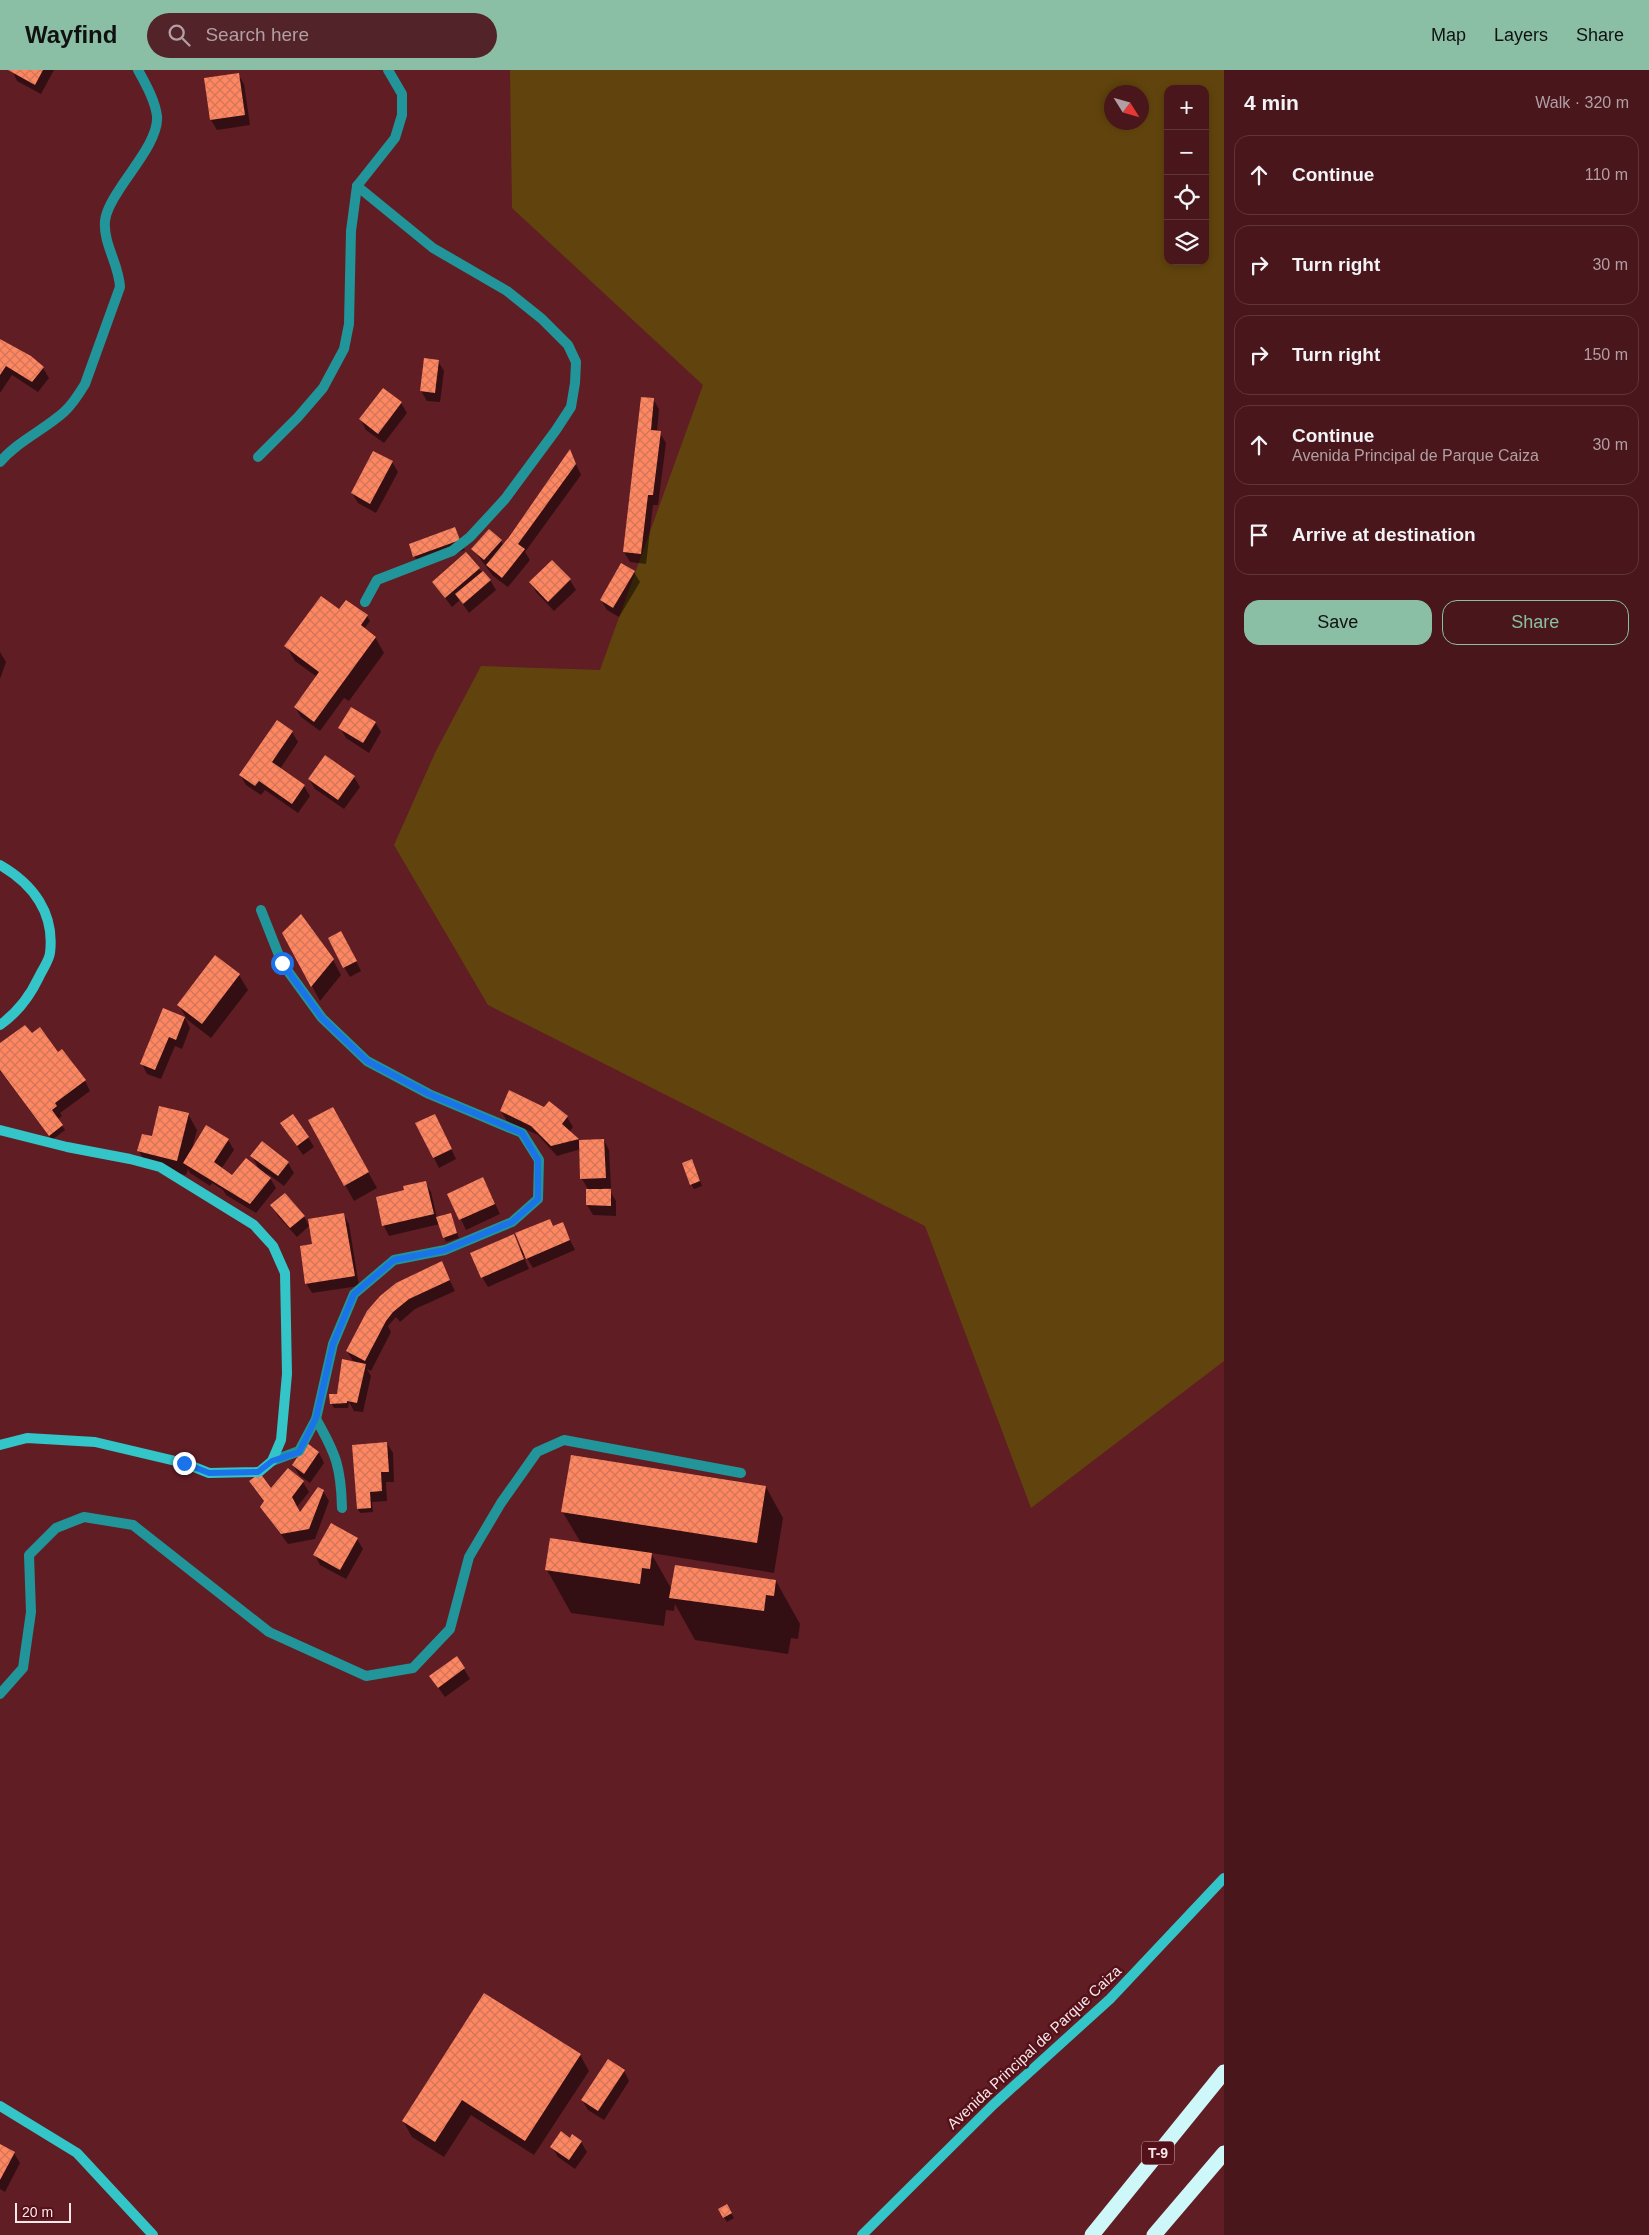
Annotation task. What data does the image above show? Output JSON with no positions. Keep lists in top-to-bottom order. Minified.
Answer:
{"streets":{"highway":["T-9"],"street":["Avenida Principal de Parque Caiza"]},"scale_bar":"20 m","north":"bottom right","page":{"header":"Wayfind","search":"Search here","nav":["Map","Layers","Share"],"heading":["4 min","Walk · 320 m"],"map_buttons":["+","−"],"list":[["Continue","110 m"],["Turn right","30 m"],["Turn right","150 m"],["Continue","Avenida Principal de Parque Caiza","30 m"],"Arrive at destination"],"buttons":["Save","Share"],"scale":"20 m"}}
